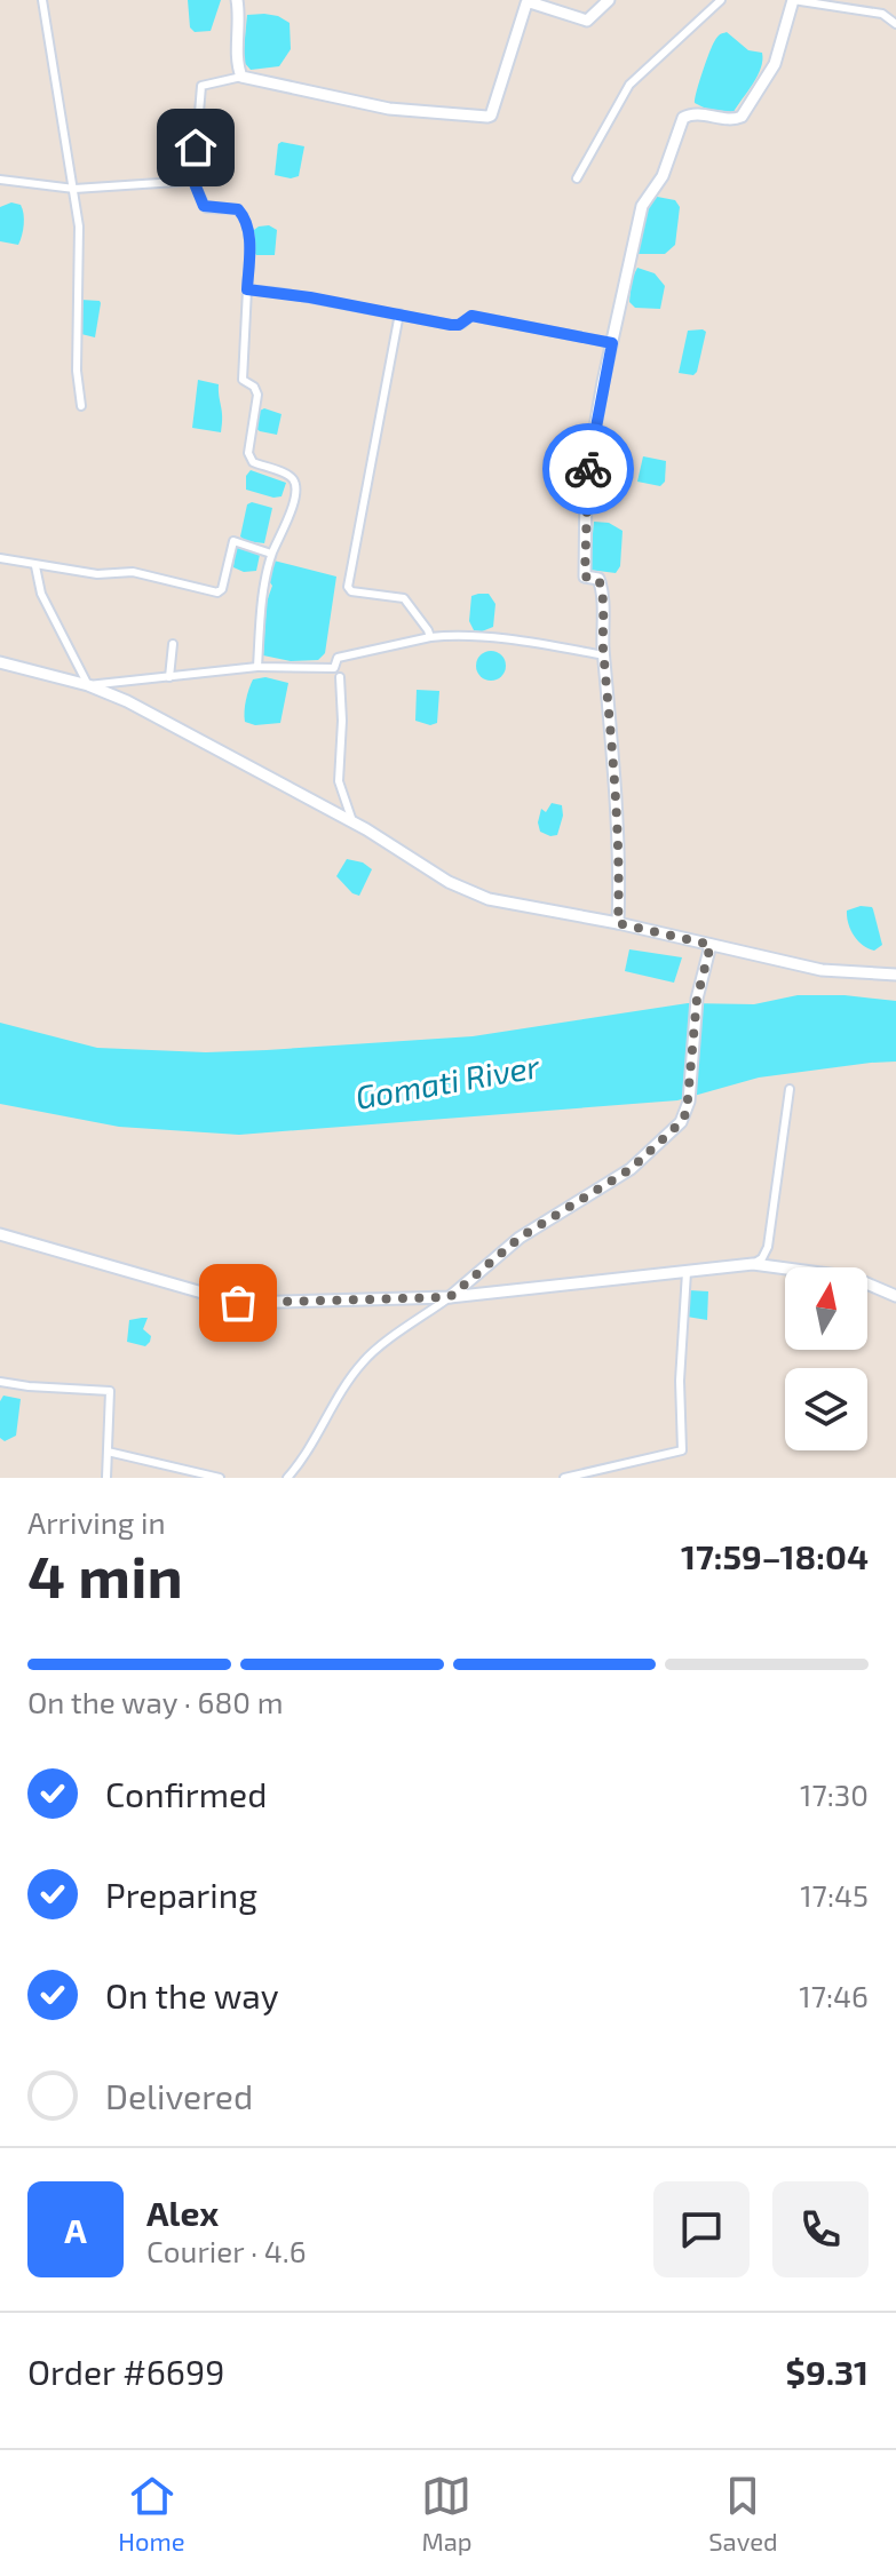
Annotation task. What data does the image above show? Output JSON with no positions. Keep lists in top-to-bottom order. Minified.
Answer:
{"water":["Gomati River"],"north":"top","page":{"heading":["4 min","Arriving in","17:59–18:04"],"panel":["Alex","Courier · 4.6","Order #6699","$9.31"],"bar":"On the way · 680 m","list":[["Confirmed","17:30"],["Preparing","17:45"],["On the way","17:46"],"Delivered"],"round":"A","tabs":["Home","Map","Saved"]}}
